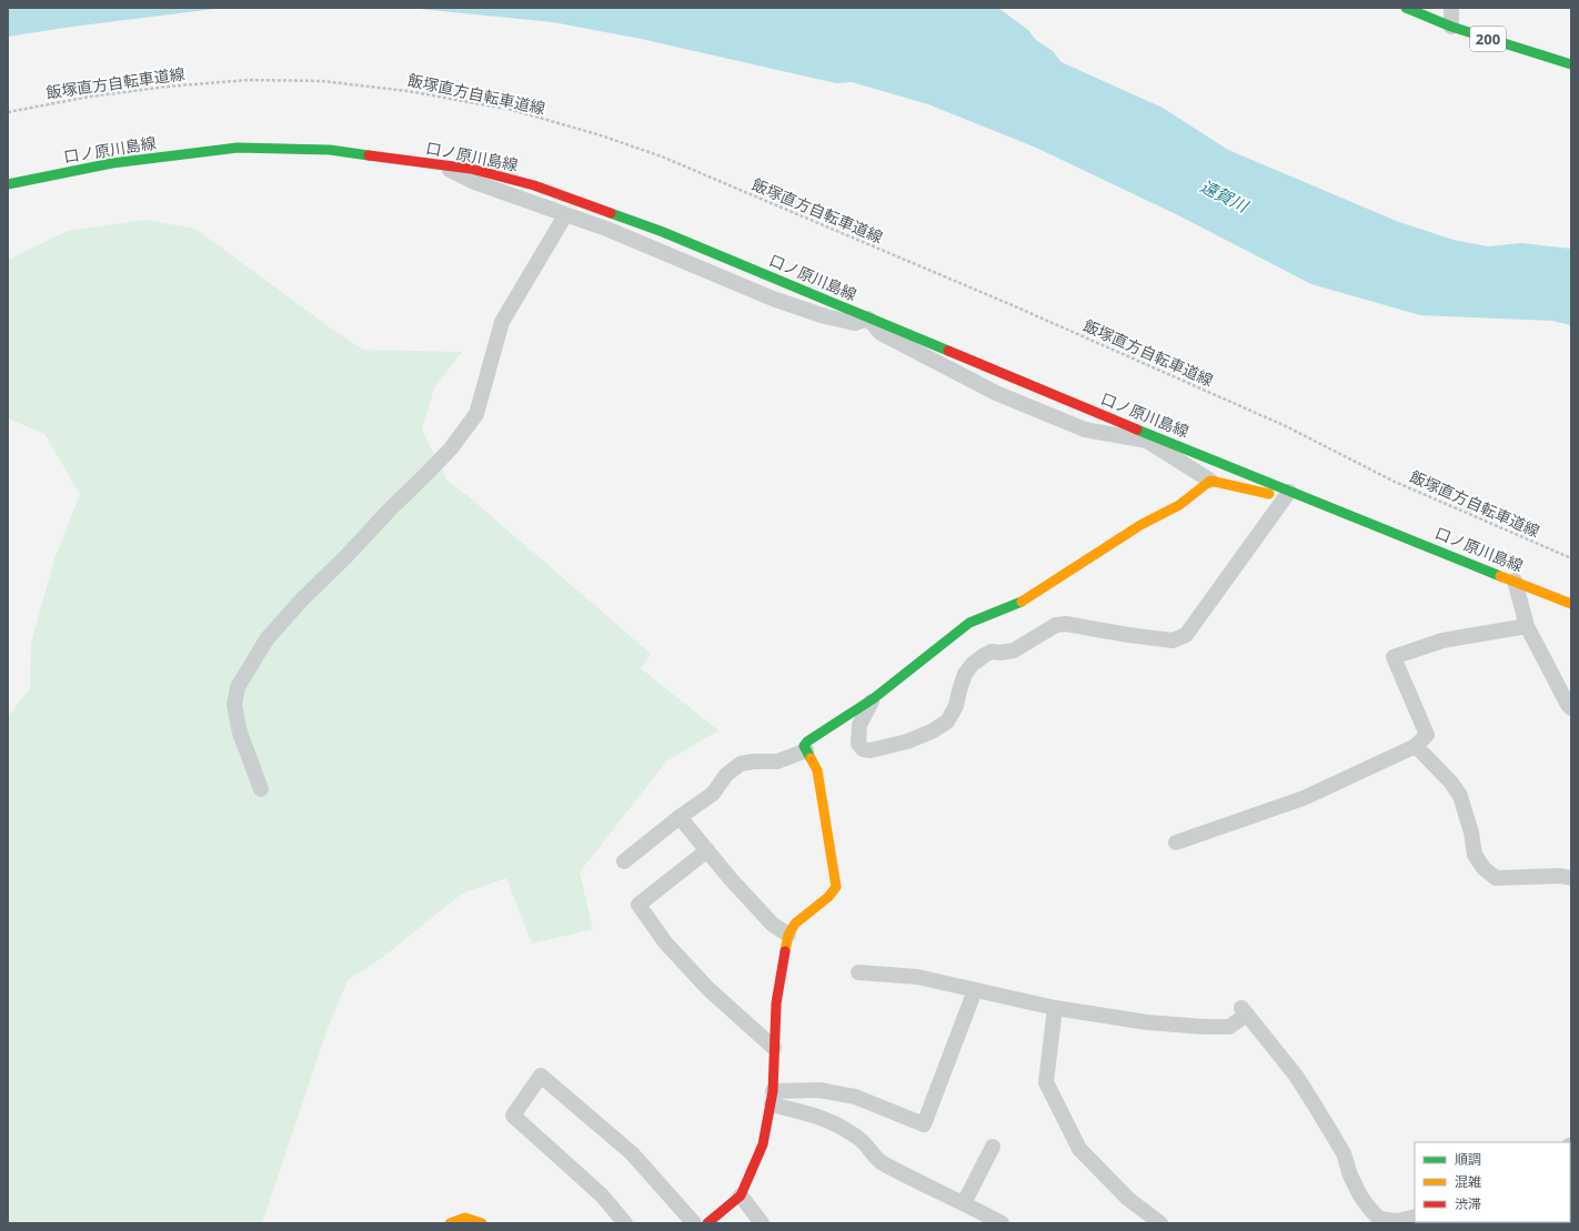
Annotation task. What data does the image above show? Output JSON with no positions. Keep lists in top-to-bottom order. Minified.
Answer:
{"streets":{"main road":["200","口ノ原川島線"],"path":["飯塚直方自転車道線"]},"water":["遠賀川"],"legend":["順調","混雑","渋滞"]}
